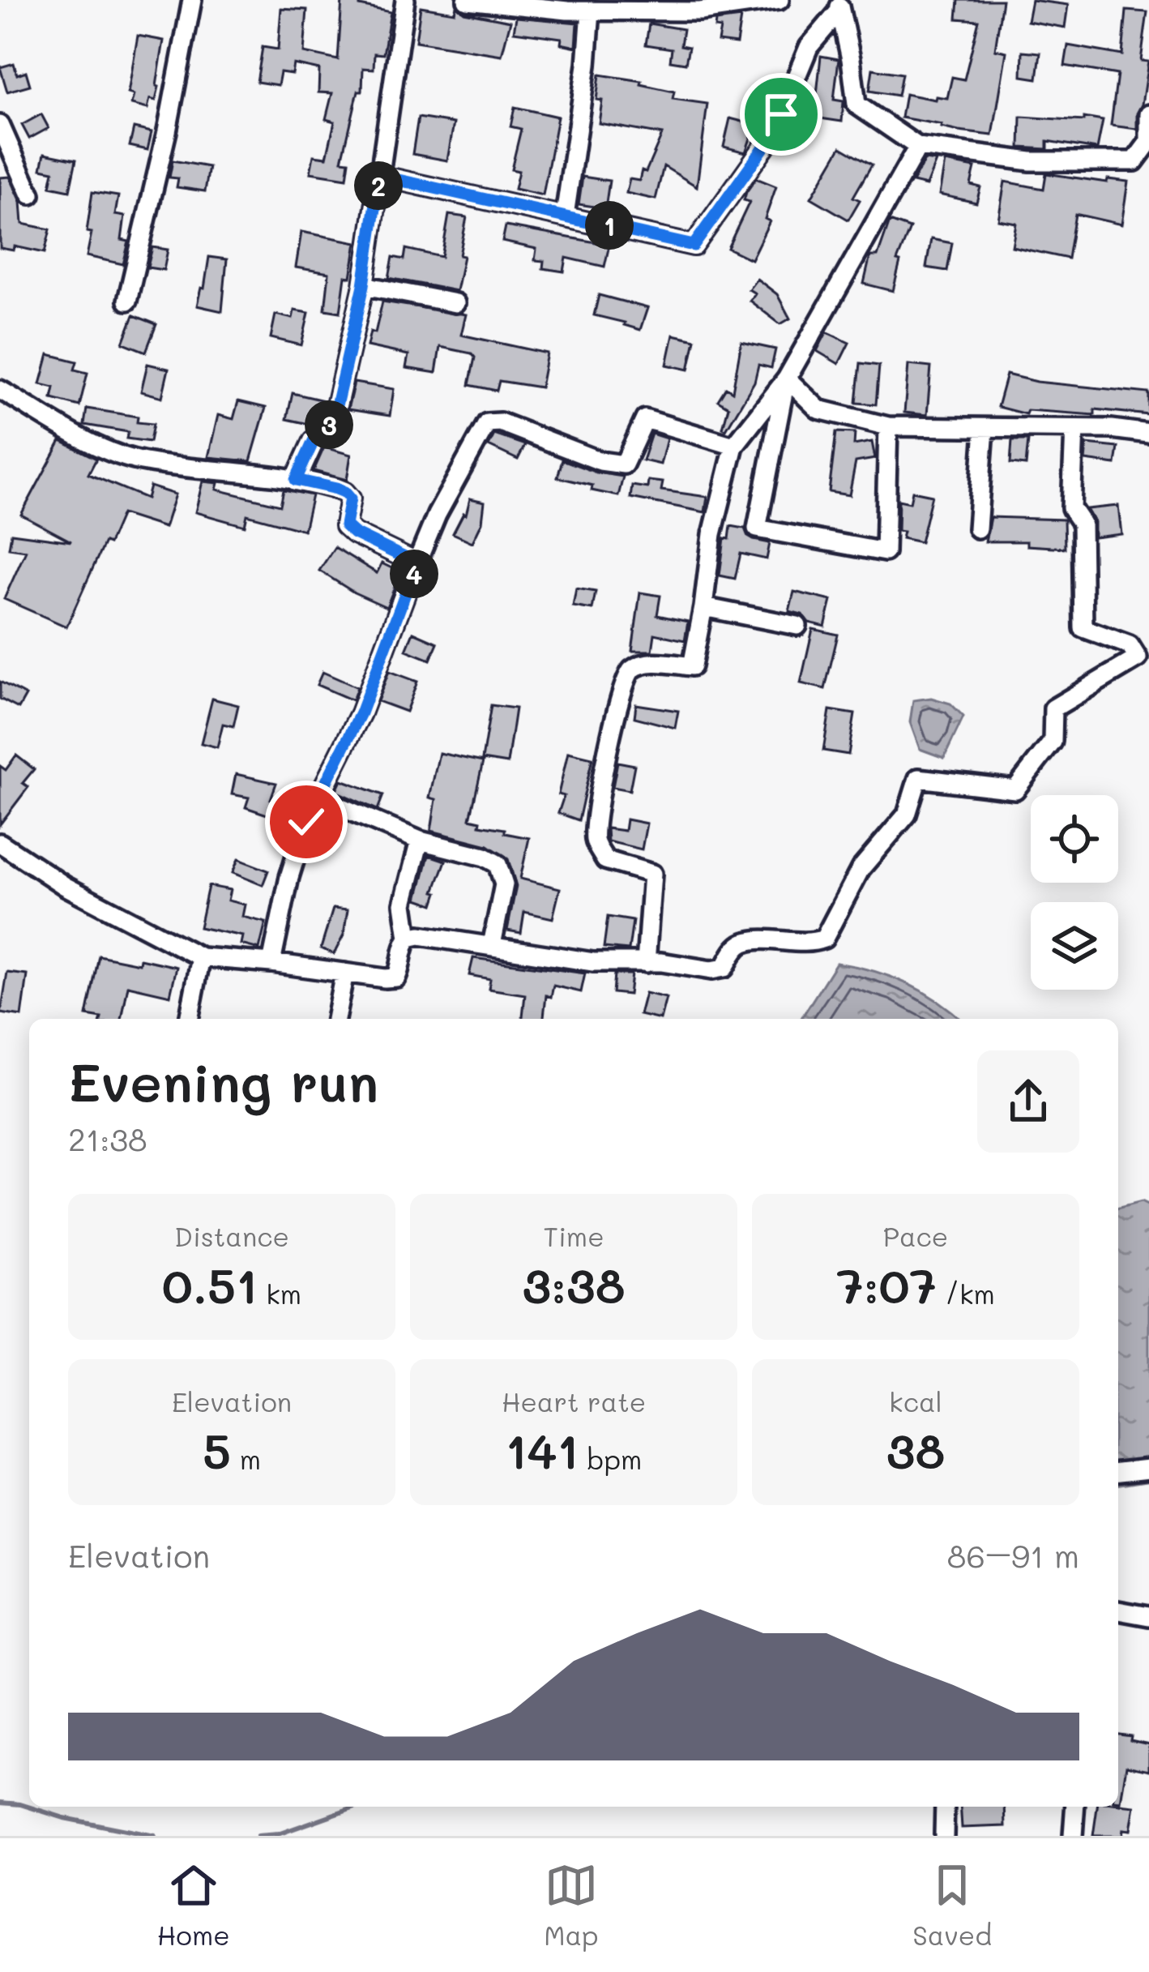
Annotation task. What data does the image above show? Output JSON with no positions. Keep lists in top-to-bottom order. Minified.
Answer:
{"page":{"pins":["2","1","3","4"],"heading":["Evening run","21:38"],"stats":[["Distance","0.51 km"],["Time","3:38"],["Pace","7:07 /km"],["Elevation","5 m"],["Heart rate","141 bpm"],["kcal","38"]],"chart":["Elevation","86–91 m"],"tabs":["Home","Map","Saved"]}}
